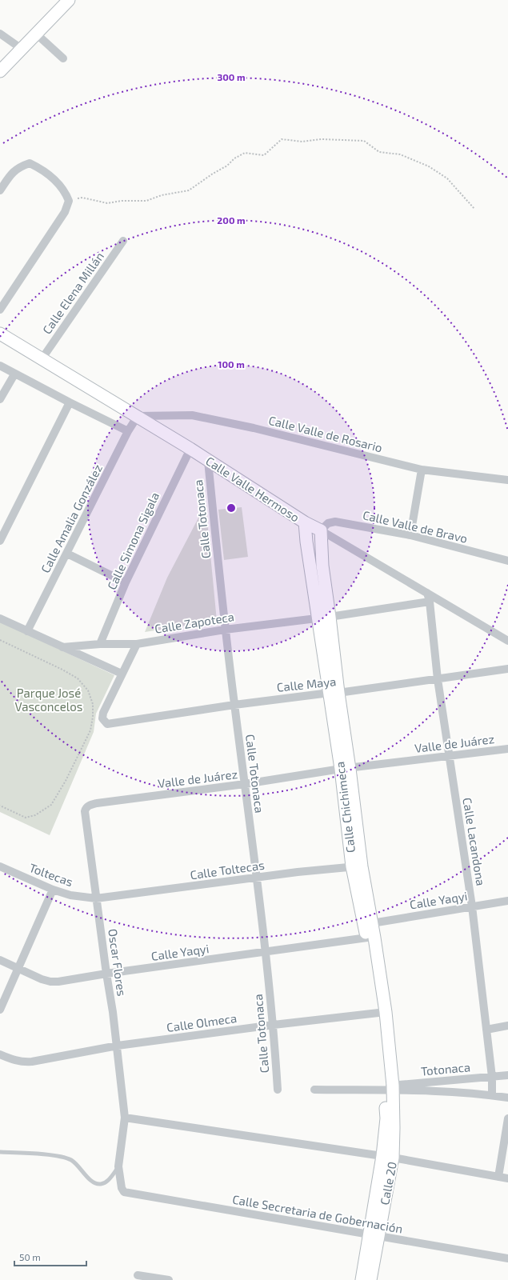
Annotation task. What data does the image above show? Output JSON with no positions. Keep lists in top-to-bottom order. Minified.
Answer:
{"streets":{"main road":["Calle Valle Hermoso","Calle Chichimeca","Calle 20"],"street":["Calle Elena Millán","Calle Valle de Rosario","Calle Amalia González","Calle Totonaca","Calle Valle de Bravo","Calle Simona Sigala","Calle Zapoteca","Calle Maya","Valle de Juárez","Calle Lacandona","Calle Toltecas","Toltecas","Calle Yaqyi","Oscar Flores","Calle Olmeca","Totonaca","Calle Secretaria de Gobernación"]},"crossings":[["Calle Elena Millán","Calle Valle Hermoso"],["Calle Valle de Rosario","Calle Valle Hermoso"],["Calle Valle de Rosario","Calle Amalia González"],["Calle Valle Hermoso","Calle Amalia González"],["Calle Valle Hermoso","Calle Totonaca"],["Calle Valle Hermoso","Calle Valle de Bravo"],["Calle Valle Hermoso","Calle Simona Sigala"],["Calle Valle Hermoso","Calle Chichimeca"],["Calle Valle Hermoso","Calle Lacandona"],["Calle Totonaca","Calle Zapoteca"],["Calle Totonaca","Calle Maya"],["Calle Totonaca","Valle de Juárez"],["Calle Totonaca","Calle Toltecas"],["Calle Totonaca","Calle Yaqyi"],["Calle Totonaca","Calle Olmeca"],["Calle Valle de Bravo","Calle Chichimeca"],["Calle Simona Sigala","Calle Zapoteca"],["Calle Zapoteca","Calle Chichimeca"],["Calle Zapoteca","Calle Lacandona"],["Calle Maya","Calle Chichimeca"],["Calle Maya","Calle Lacandona"],["Valle de Juárez","Calle Chichimeca"],["Valle de Juárez","Calle Lacandona"],["Valle de Juárez","Oscar Flores"],["Calle Chichimeca","Calle Toltecas"],["Calle Chichimeca","Calle Yaqyi"],["Calle Chichimeca","Calle Olmeca"],["Calle Chichimeca","Totonaca"],["Calle Chichimeca","Calle 20"],["Calle Lacandona","Calle Yaqyi"],["Calle Lacandona","Totonaca"],["Calle Toltecas","Toltecas"],["Calle Toltecas","Oscar Flores"],["Toltecas","Oscar Flores"],["Calle Yaqyi","Oscar Flores"],["Oscar Flores","Calle Olmeca"],["Oscar Flores","Calle Secretaria de Gobernación"],["Totonaca","Calle 20"],["Calle 20","Calle Secretaria de Gobernación"]],"parks":["Parque José Vasconcelos"],"scale_bar":"50 m","rings":["300 m","200 m","100 m"]}
